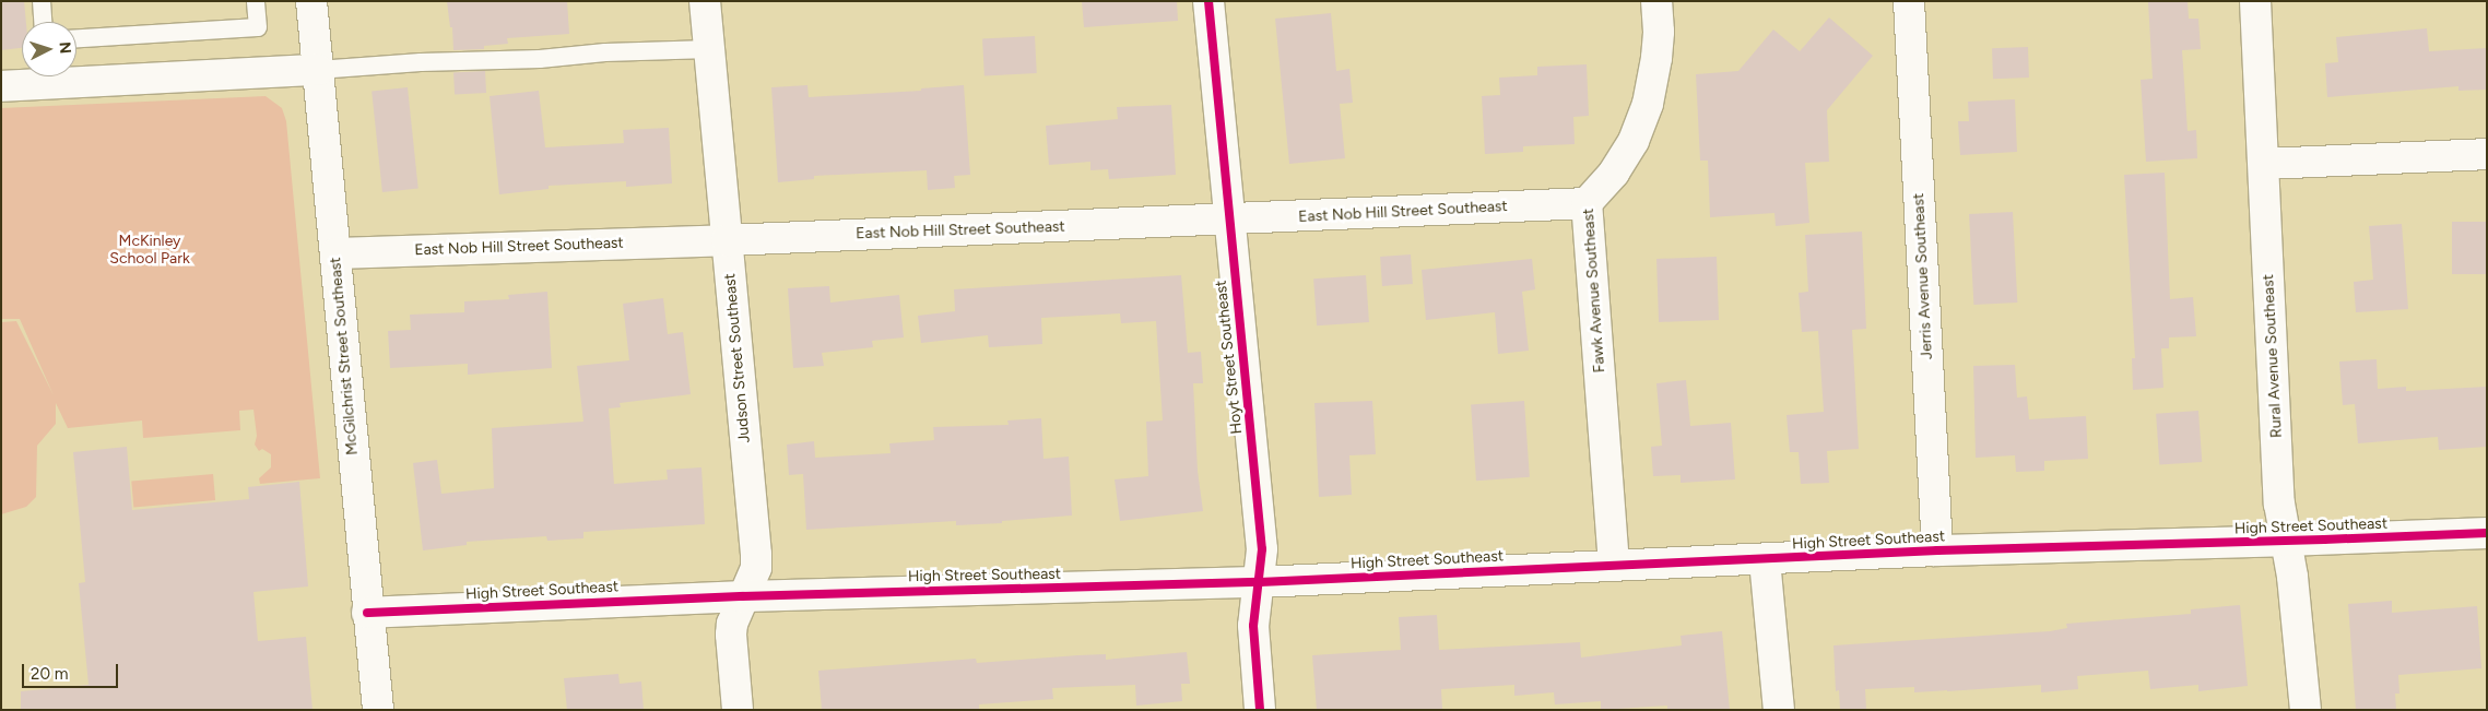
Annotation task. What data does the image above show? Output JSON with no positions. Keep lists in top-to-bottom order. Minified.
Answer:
{"streets":{"street":["East Nob Hill Street Southeast","Jerris Avenue Southeast","Fawk Avenue Southeast","McGilchrist Street Southeast","Rural Avenue Southeast","Hoyt Street Southeast","Judson Street Southeast","High Street Southeast"]},"crossings":[["East Nob Hill Street Southeast","Fawk Avenue Southeast"],["East Nob Hill Street Southeast","McGilchrist Street Southeast"],["East Nob Hill Street Southeast","Hoyt Street Southeast"],["East Nob Hill Street Southeast","Judson Street Southeast"],["Jerris Avenue Southeast","High Street Southeast"],["Fawk Avenue Southeast","High Street Southeast"],["McGilchrist Street Southeast","High Street Southeast"],["Rural Avenue Southeast","High Street Southeast"],["Hoyt Street Southeast","High Street Southeast"],["Judson Street Southeast","High Street Southeast"]],"parks":["McKinley School Park"],"scale_bar":"20 m","north":"right"}
